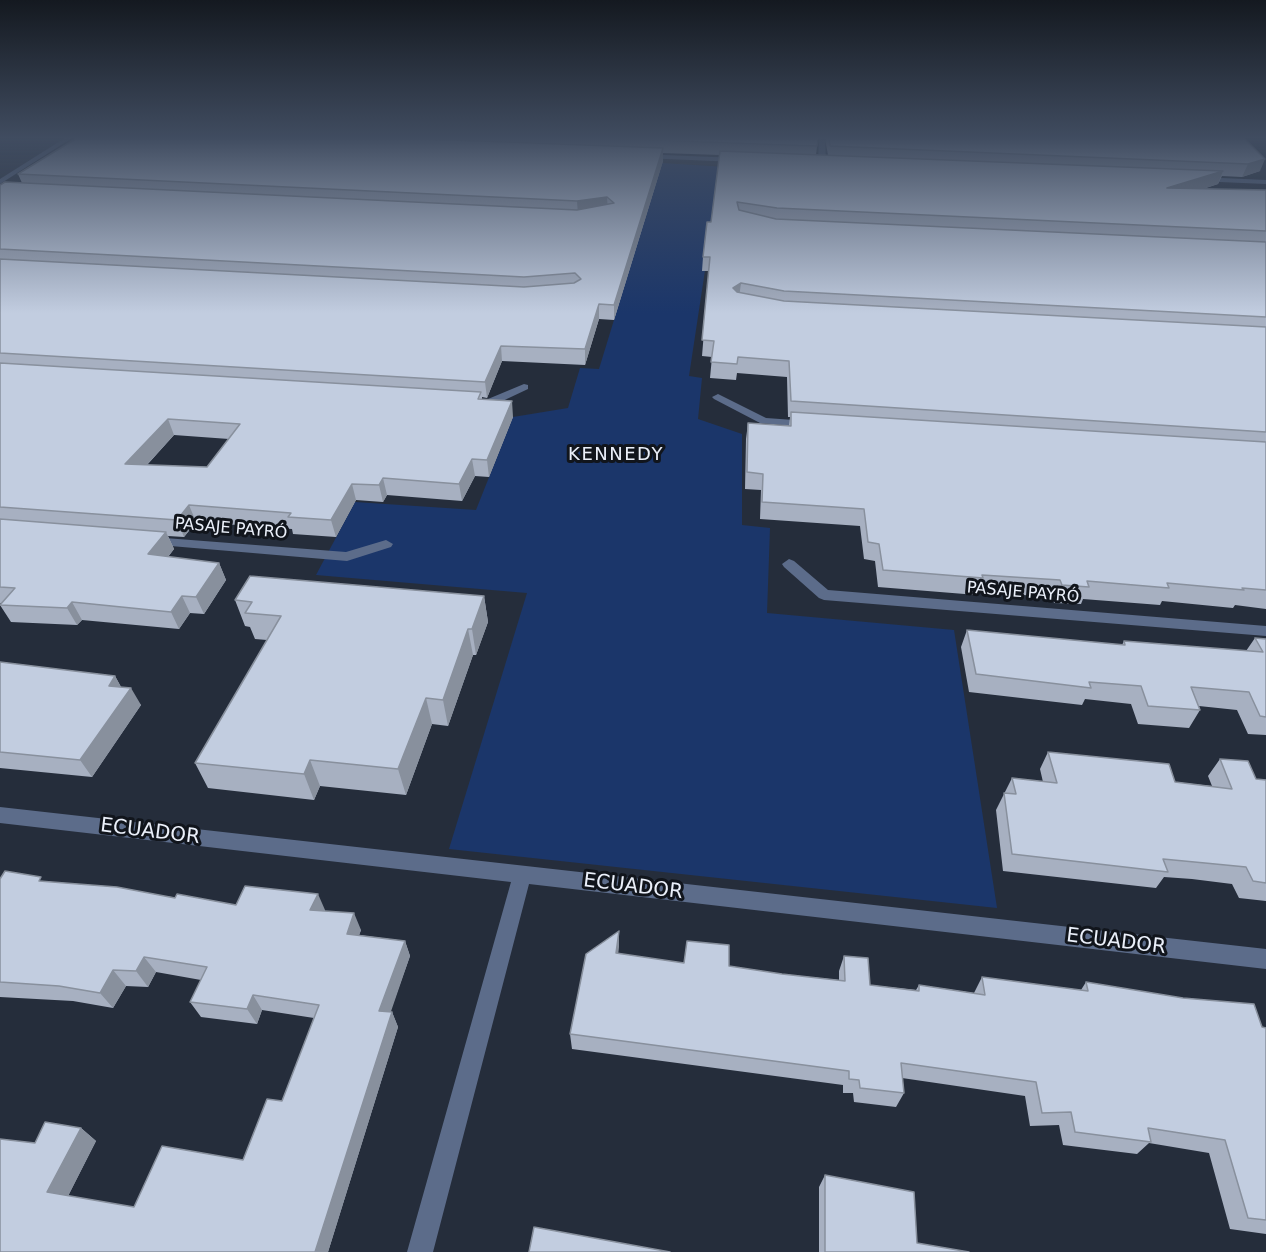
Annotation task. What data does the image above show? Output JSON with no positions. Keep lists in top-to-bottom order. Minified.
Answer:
{"streets":{"street":["PASAJE PAYRÓ","ECUADOR"]},"districts":["KENNEDY"]}
